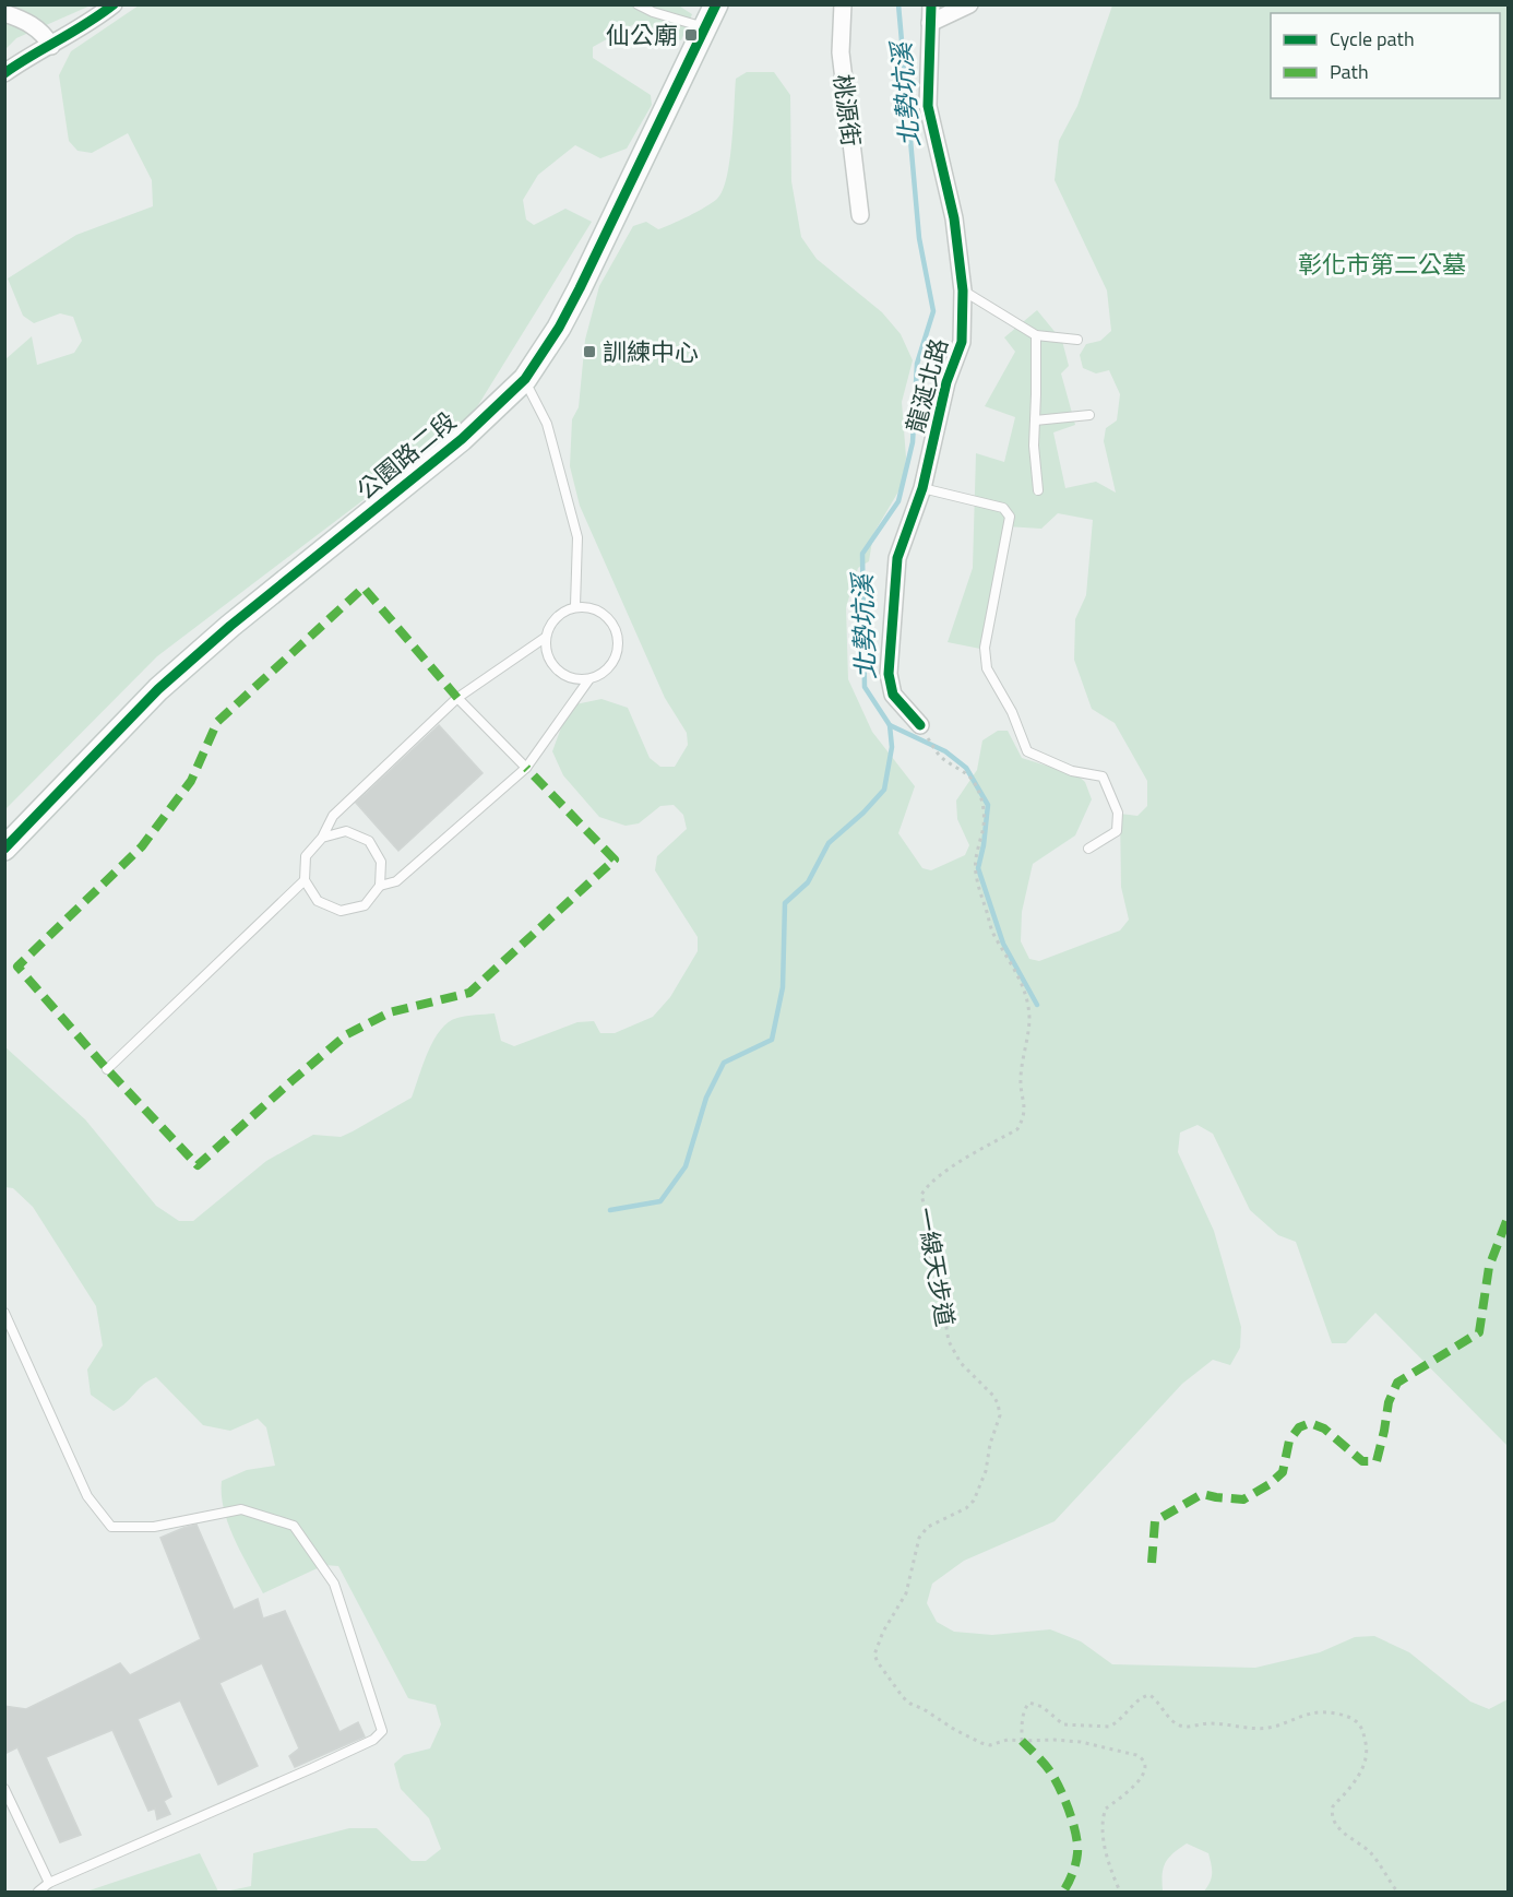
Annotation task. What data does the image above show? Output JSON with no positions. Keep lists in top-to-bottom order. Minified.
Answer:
{"streets":{"main road":["公園路二段"],"street":["桃源街","龍涎北路"],"path":["一線天步道"]},"crossings":[["龍涎北路","一線天步道"]],"water":["北勢坑溪"],"parks":["彰化市第二公墓"],"places":{"transit":["仙公廟","訓練中心"]},"legend":["Cycle path","Path"]}
